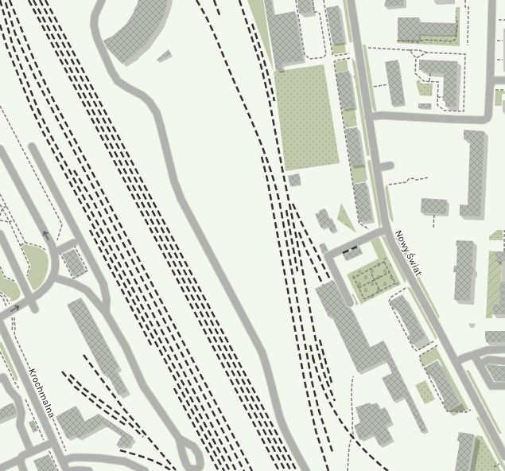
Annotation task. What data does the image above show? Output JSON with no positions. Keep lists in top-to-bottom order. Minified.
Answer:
{"streets":{"street":["Nowy Świat","Krochmalna"]}}
